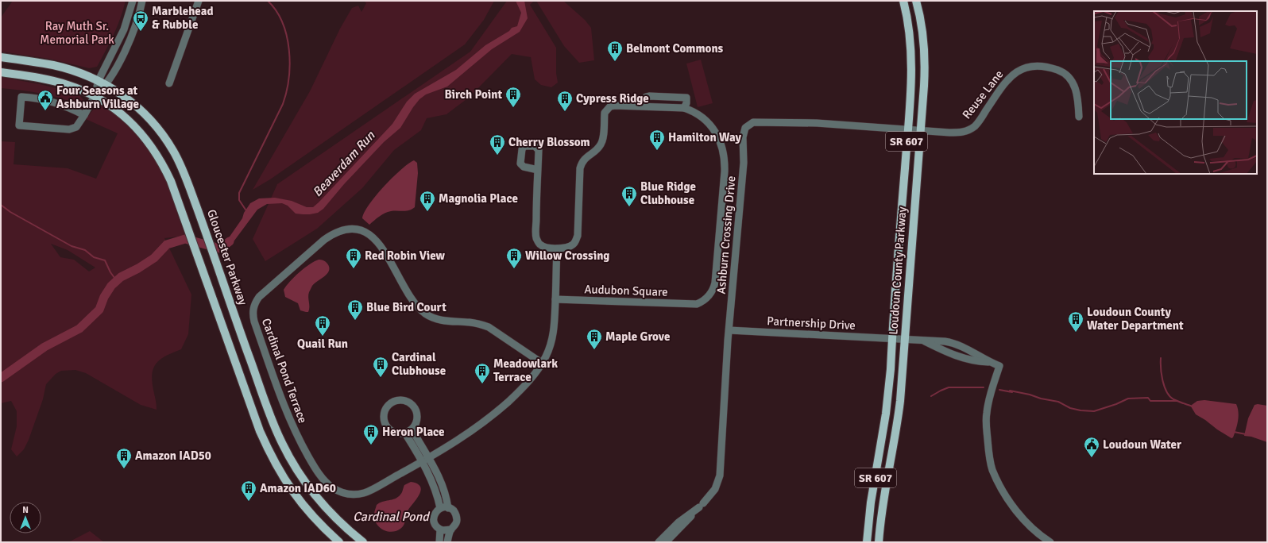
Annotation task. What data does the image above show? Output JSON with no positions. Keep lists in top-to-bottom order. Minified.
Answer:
{"streets":{"main road":["SR 607","Gloucester Parkway","Loudoun County Parkway"],"street":["Reuse Lane","Ashburn Crossing Drive","Audubon Square","Partnership Drive","Cardinal Pond Terrace"]},"crossings":[["Reuse Lane","Ashburn Crossing Drive"],["Reuse Lane","Loudoun County Parkway"],["Ashburn Crossing Drive","Loudoun County Parkway"],["Ashburn Crossing Drive","Partnership Drive"],["Loudoun County Parkway","Partnership Drive"],["Audubon Square","Cardinal Pond Terrace"]],"water":["Beaverdam Run","Cardinal Pond"],"parks":["Ray Muth Sr. Memorial Park"],"places":{"bus stop":["Marblehead & Rubble"],"building":["Belmont Commons","Birch Point","Cypress Ridge","Hamilton Way","Cherry Blossom","Blue Ridge Clubhouse","Magnolia Place","Red Robin View","Willow Crossing","Blue Bird Court","Loudoun County Water Department","Quail Run","Maple Grove","Cardinal Clubhouse","Meadowlark Terrace","Heron Place","Amazon IAD50","Amazon IAD60"],"public building":["Four Seasons at Ashburn Village","Loudoun Water"]},"north":"top"}
